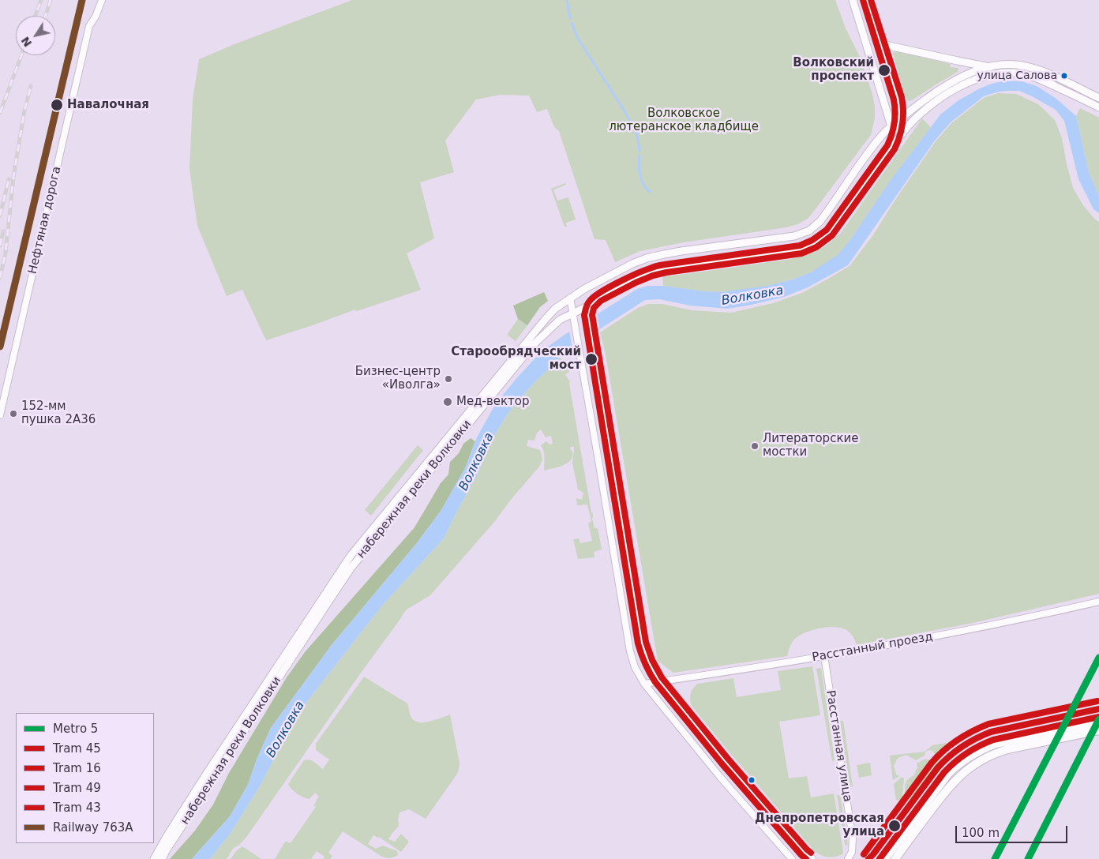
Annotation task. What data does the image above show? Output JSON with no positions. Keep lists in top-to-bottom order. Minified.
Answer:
{"streets":{"street":["Нефтяная дорога","набережная реки Волковки","Расстанный проезд","Расстанная улица"]},"crossings":[["Расстанный проезд","Расстанная улица"]],"water":["Волковка"],"parks":["Волковское лютеранское кладбище"],"places":["Волковский проспект","улица Салова","Навалочная","Старообрядческий мост","Бизнес-центр «Иволга»","Мед-вектор","152-мм пушка 2А36","Литераторские мостки","Днепропетровская улица"],"lines":["tram line 45","tram line 16","rail line 763А","metro line 5","tram line 43","tram line 49"],"legend":["Metro 5","Tram 45","Tram 16","Tram 49","Tram 43","Railway 763А"],"scale_bar":"100 m","north":"bottom left"}
